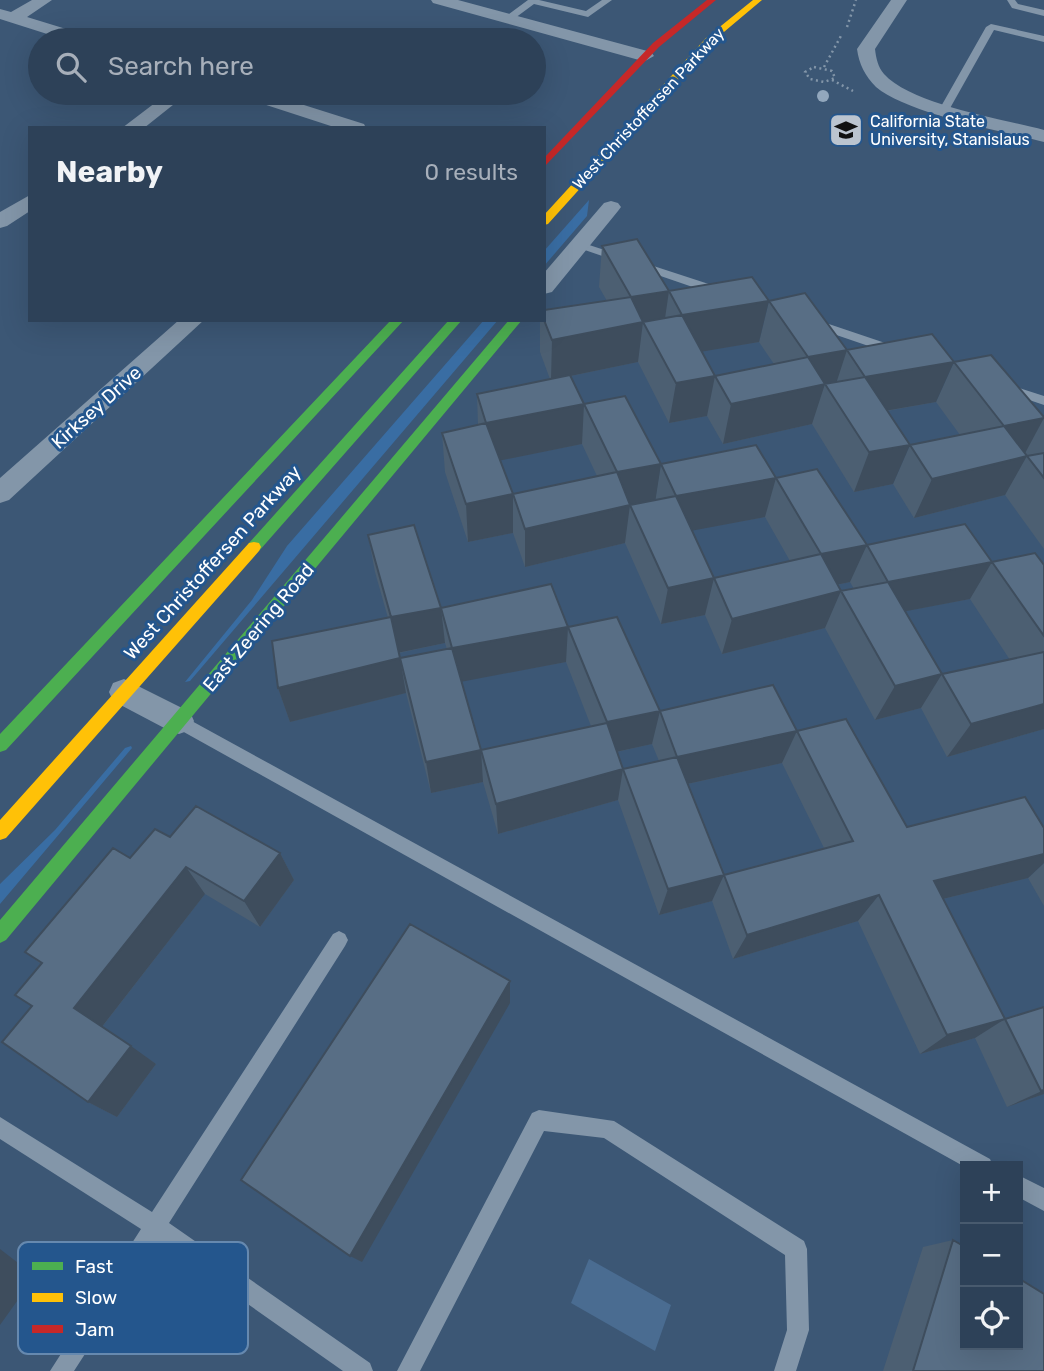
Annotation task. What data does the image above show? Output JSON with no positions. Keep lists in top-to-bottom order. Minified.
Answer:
{"streets":{"street":["West Christoffersen Parkway","Kirksey Drive","East Zeering Road"]},"places":{"school or university":["California State University, Stanislaus"]},"legend":["Fast","Slow","Jam"],"page":{"search":"Search here","heading":["Nearby","0 results"],"map_buttons":["+","−"]}}
